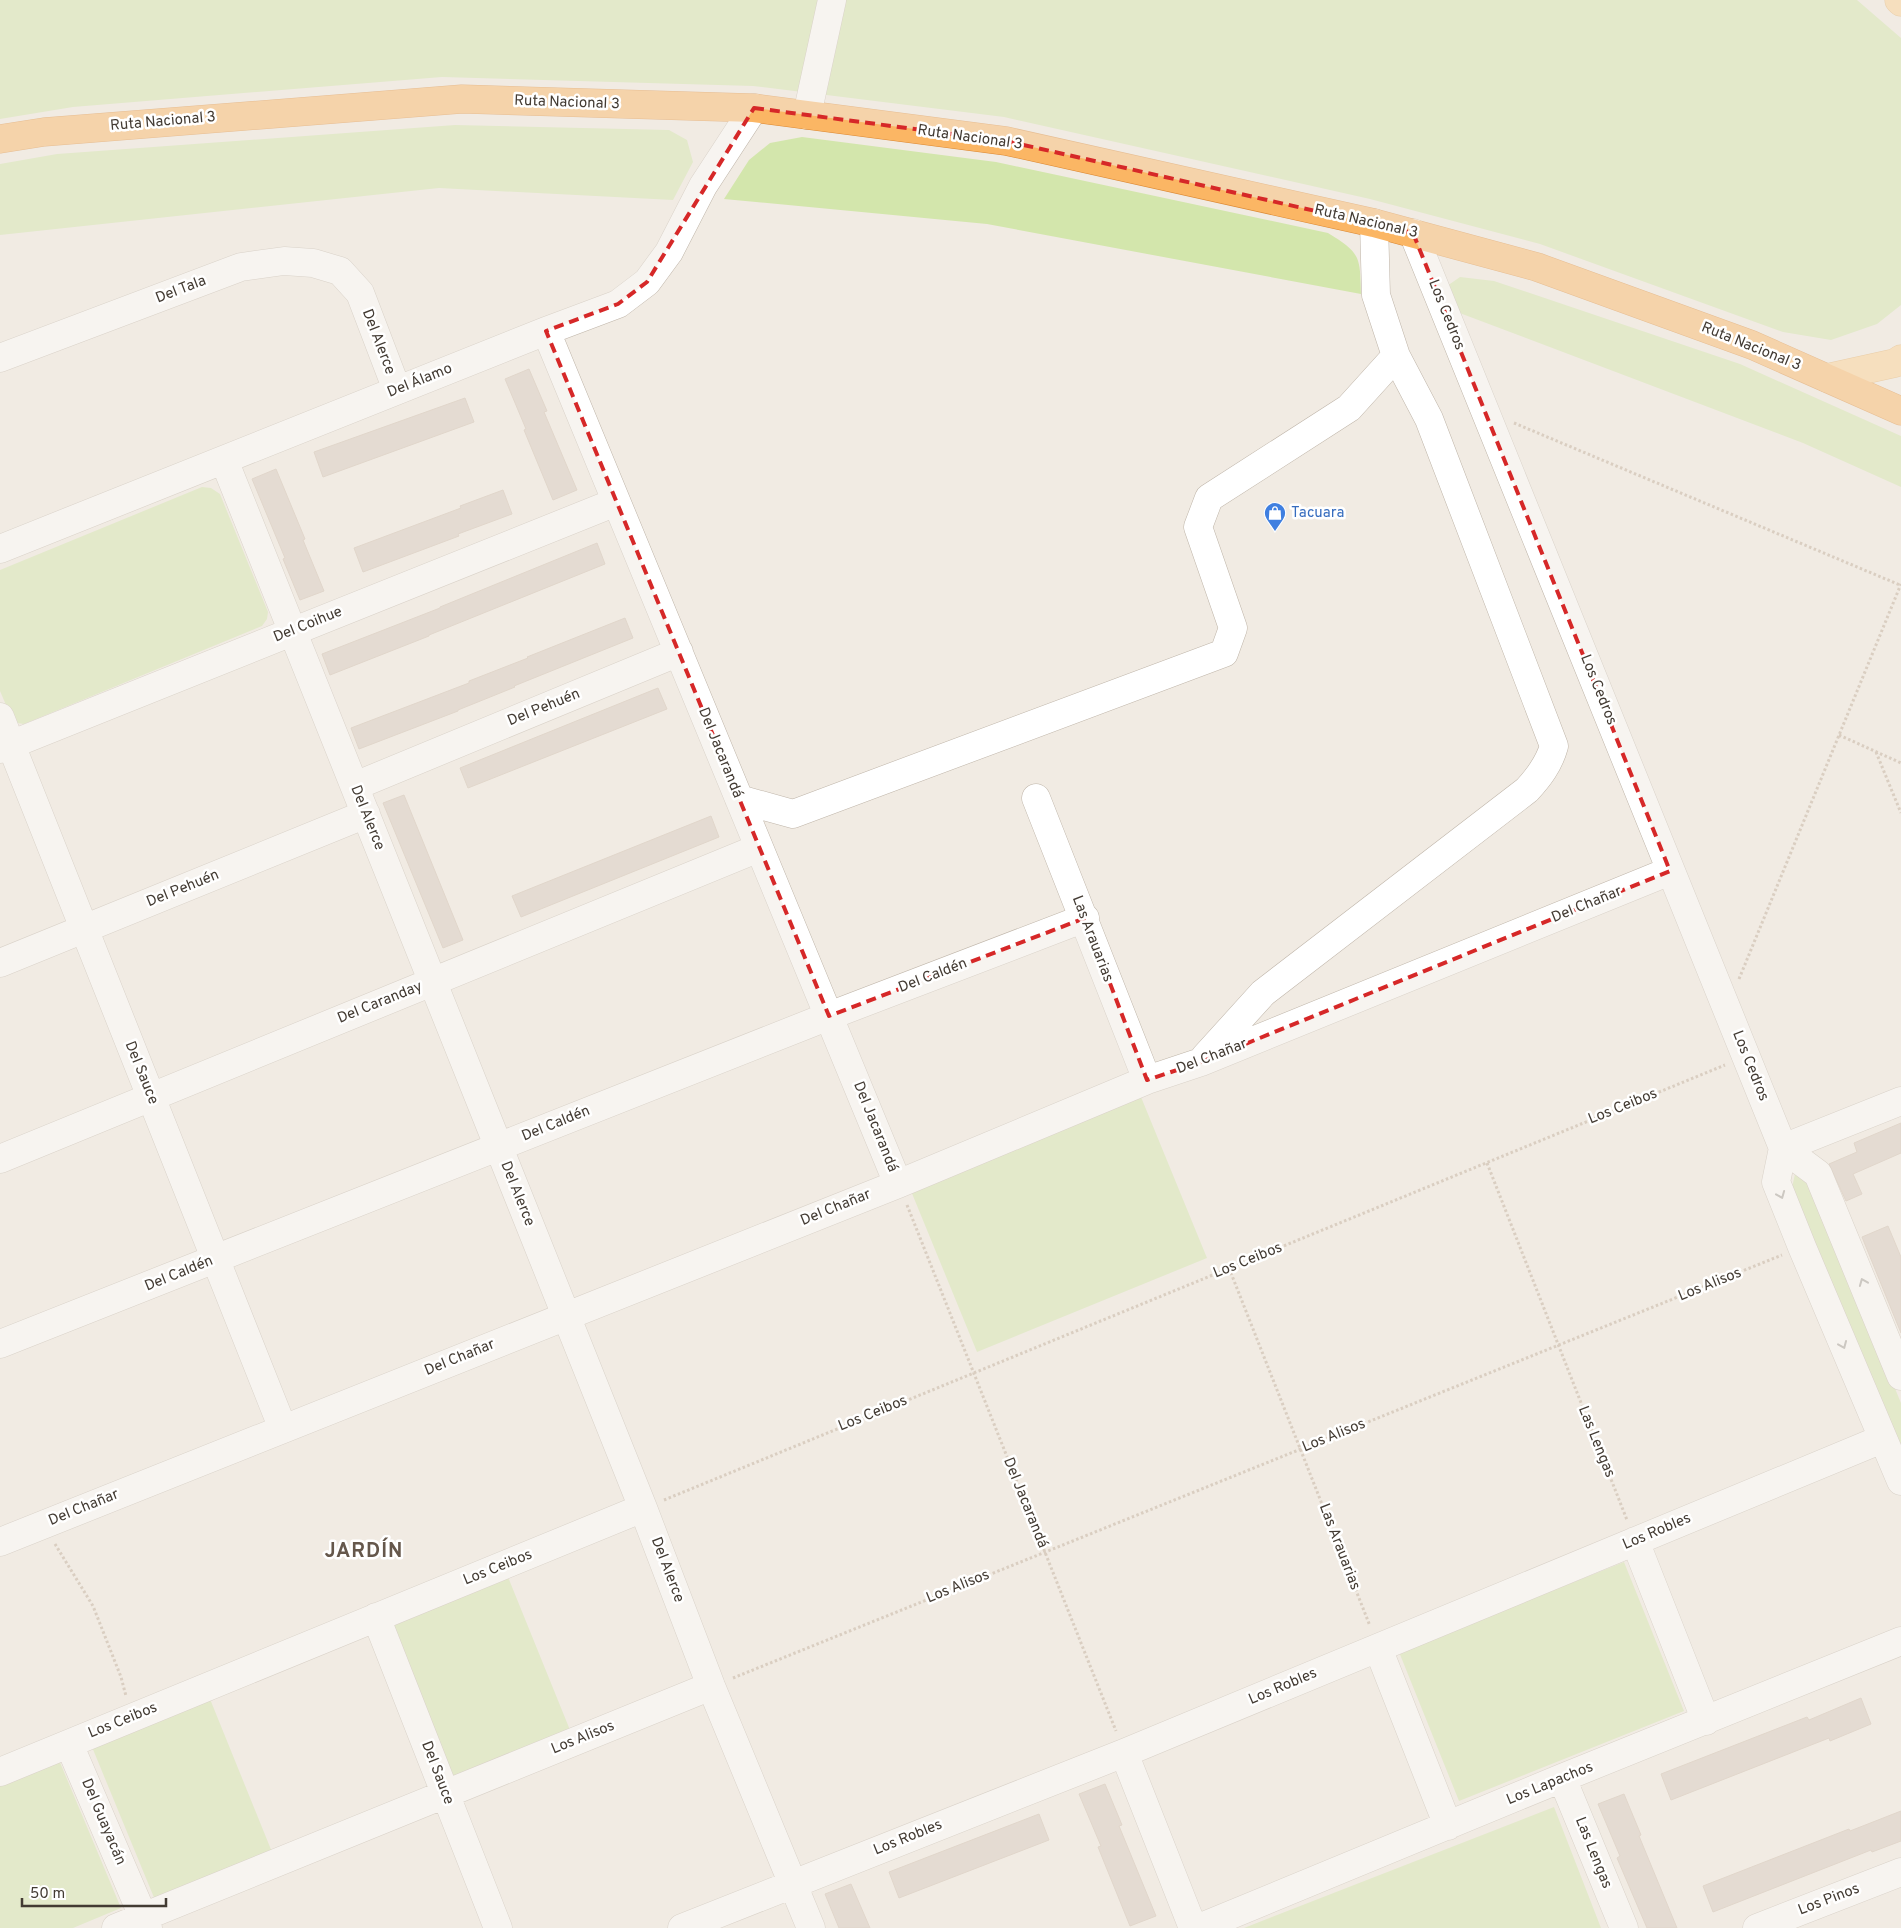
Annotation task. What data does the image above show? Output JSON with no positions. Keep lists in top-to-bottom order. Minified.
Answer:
{"streets":{"highway":["Ruta Nacional 3"],"street":["Del Tala","Los Cedros","Del Alerce","Del Álamo","Del Coihue","Del Pehuén","Del Jacarandá","Del Chañar","Las Arauarias","Del Caldén","Del Caranday","Del Sauce","Los Ceibos","Los Alisos","Las Lengas","Los Robles","Los Lapachos","Del Guayacán","Los Pinos"]},"crossings":[["Ruta Nacional 3","Los Cedros"],["Ruta Nacional 3","Del Álamo"],["Del Tala","Del Alerce"],["Los Cedros","Del Chañar"],["Los Cedros","Los Ceibos"],["Del Alerce","Del Álamo"],["Del Alerce","Del Coihue"],["Del Alerce","Del Pehuén"],["Del Alerce","Del Chañar"],["Del Alerce","Del Caldén"],["Del Alerce","Del Caranday"],["Del Alerce","Los Ceibos"],["Del Alerce","Los Alisos"],["Del Alerce","Los Robles"],["Del Álamo","Del Jacarandá"],["Del Coihue","Del Jacarandá"],["Del Coihue","Del Sauce"],["Del Pehuén","Del Jacarandá"],["Del Pehuén","Del Sauce"],["Del Jacarandá","Del Chañar"],["Del Jacarandá","Del Caldén"],["Del Jacarandá","Del Caranday"],["Del Jacarandá","Los Ceibos"],["Del Jacarandá","Los Alisos"],["Del Jacarandá","Los Robles"],["Del Chañar","Las Arauarias"],["Del Chañar","Del Sauce"],["Las Arauarias","Del Caldén"],["Las Arauarias","Los Ceibos"],["Las Arauarias","Los Alisos"],["Las Arauarias","Los Robles"],["Del Caldén","Del Sauce"],["Del Caranday","Del Sauce"],["Del Sauce","Los Ceibos"],["Del Sauce","Los Alisos"],["Los Ceibos","Las Lengas"],["Los Ceibos","Del Guayacán"],["Los Alisos","Las Lengas"],["Los Alisos","Del Guayacán"],["Las Lengas","Los Robles"],["Las Lengas","Los Lapachos"]],"districts":["JARDÍN"],"places":{"shop":["Tacuara"]},"scale_bar":"50 m"}
